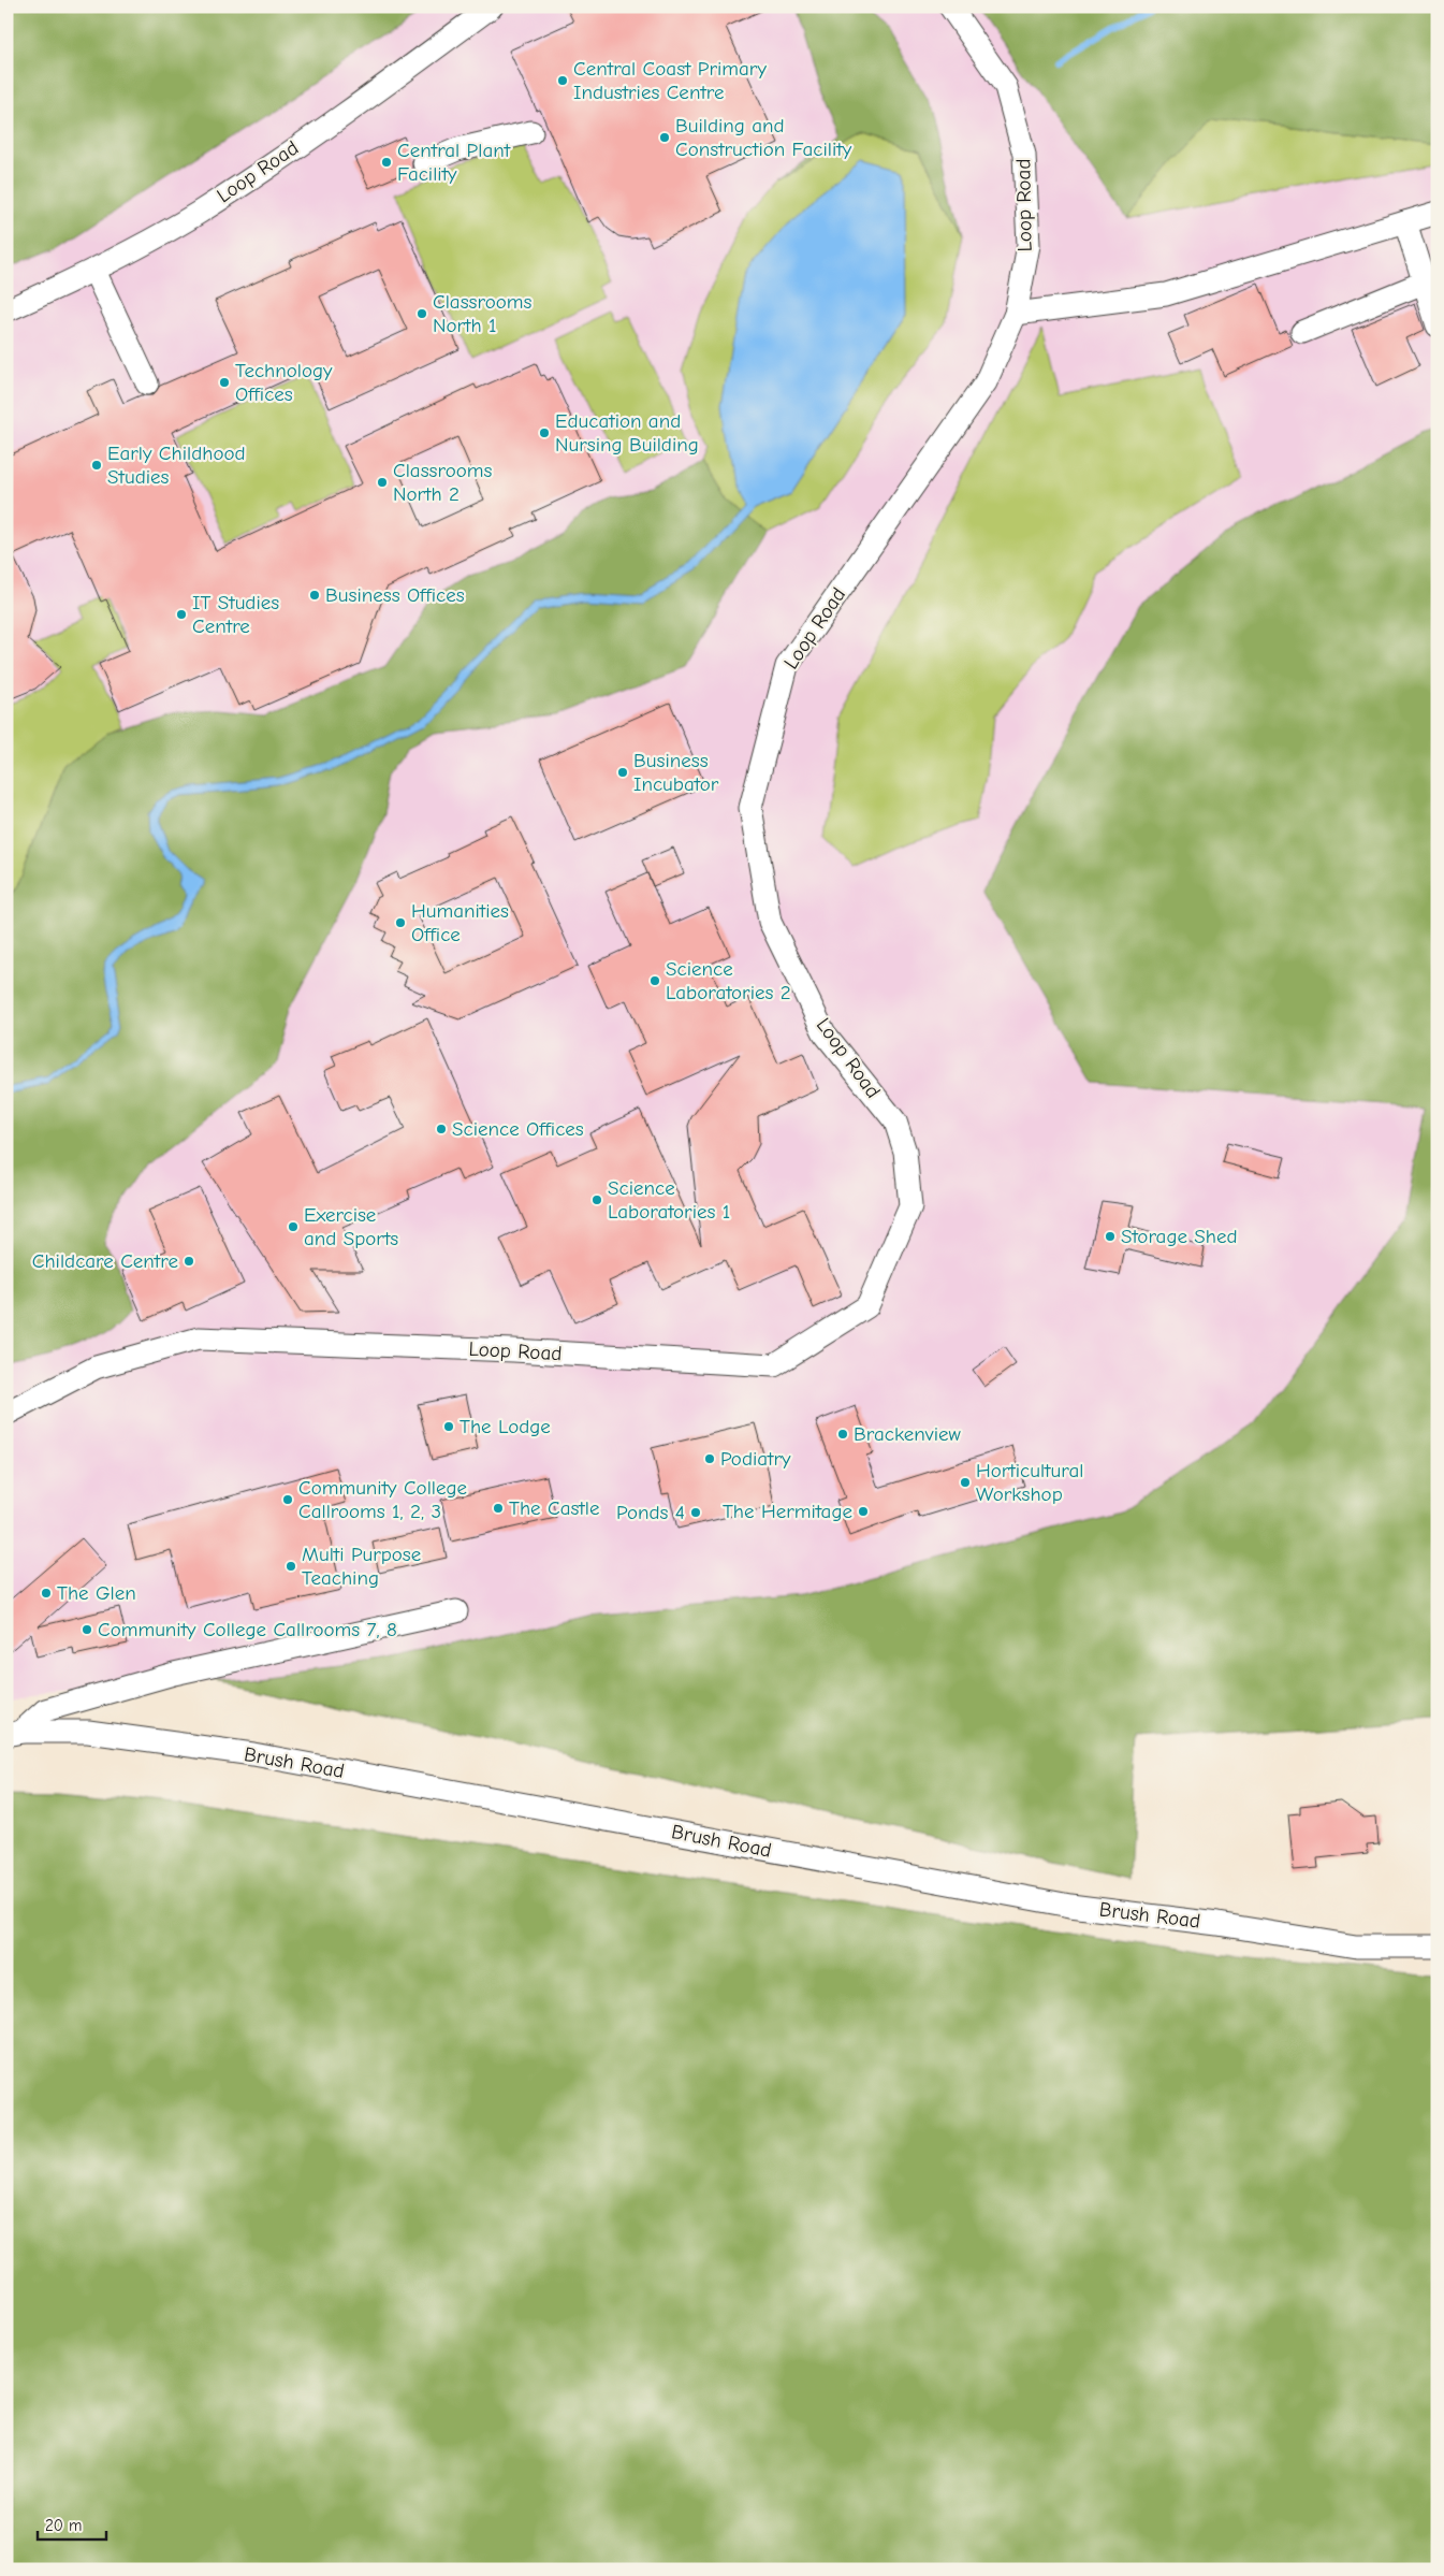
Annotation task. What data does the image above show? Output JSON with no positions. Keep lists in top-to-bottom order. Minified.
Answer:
{"streets":{"street":["Loop Road","Brush Road"]},"places":["Central Coast Primary Industries Centre","Building and Construction Facility","Central Plant Facility","Classrooms North 1","Technology Offices","Education and Nursing Building","Early Childhood Studies","Classrooms North 2","Business Offices","IT Studies Centre","Business Incubator","Humanities Office","Science Laboratories 2","Science Offices","Science Laboratories 1","Exercise and Sports","Storage Shed","Childcare Centre","The Lodge","Brackenview","Podiatry","Horticultural Workshop","Community College Callrooms 1, 2, 3","The Castle","The Hermitage","Ponds 4","Multi Purpose Teaching","The Glen","Community College Callrooms 7, 8"],"scale_bar":"20 m"}
